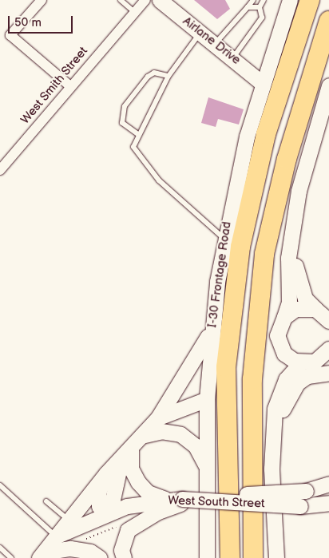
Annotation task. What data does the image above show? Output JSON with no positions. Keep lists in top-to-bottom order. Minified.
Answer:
{"streets":{"main road":["Airlane Drive","I-30 Frontage Road","West South Street"],"street":["West Smith Street"]},"crossings":[["Airlane Drive","I-30 Frontage Road"],["I-30 Frontage Road","West South Street"]],"scale_bar":"50 m"}
